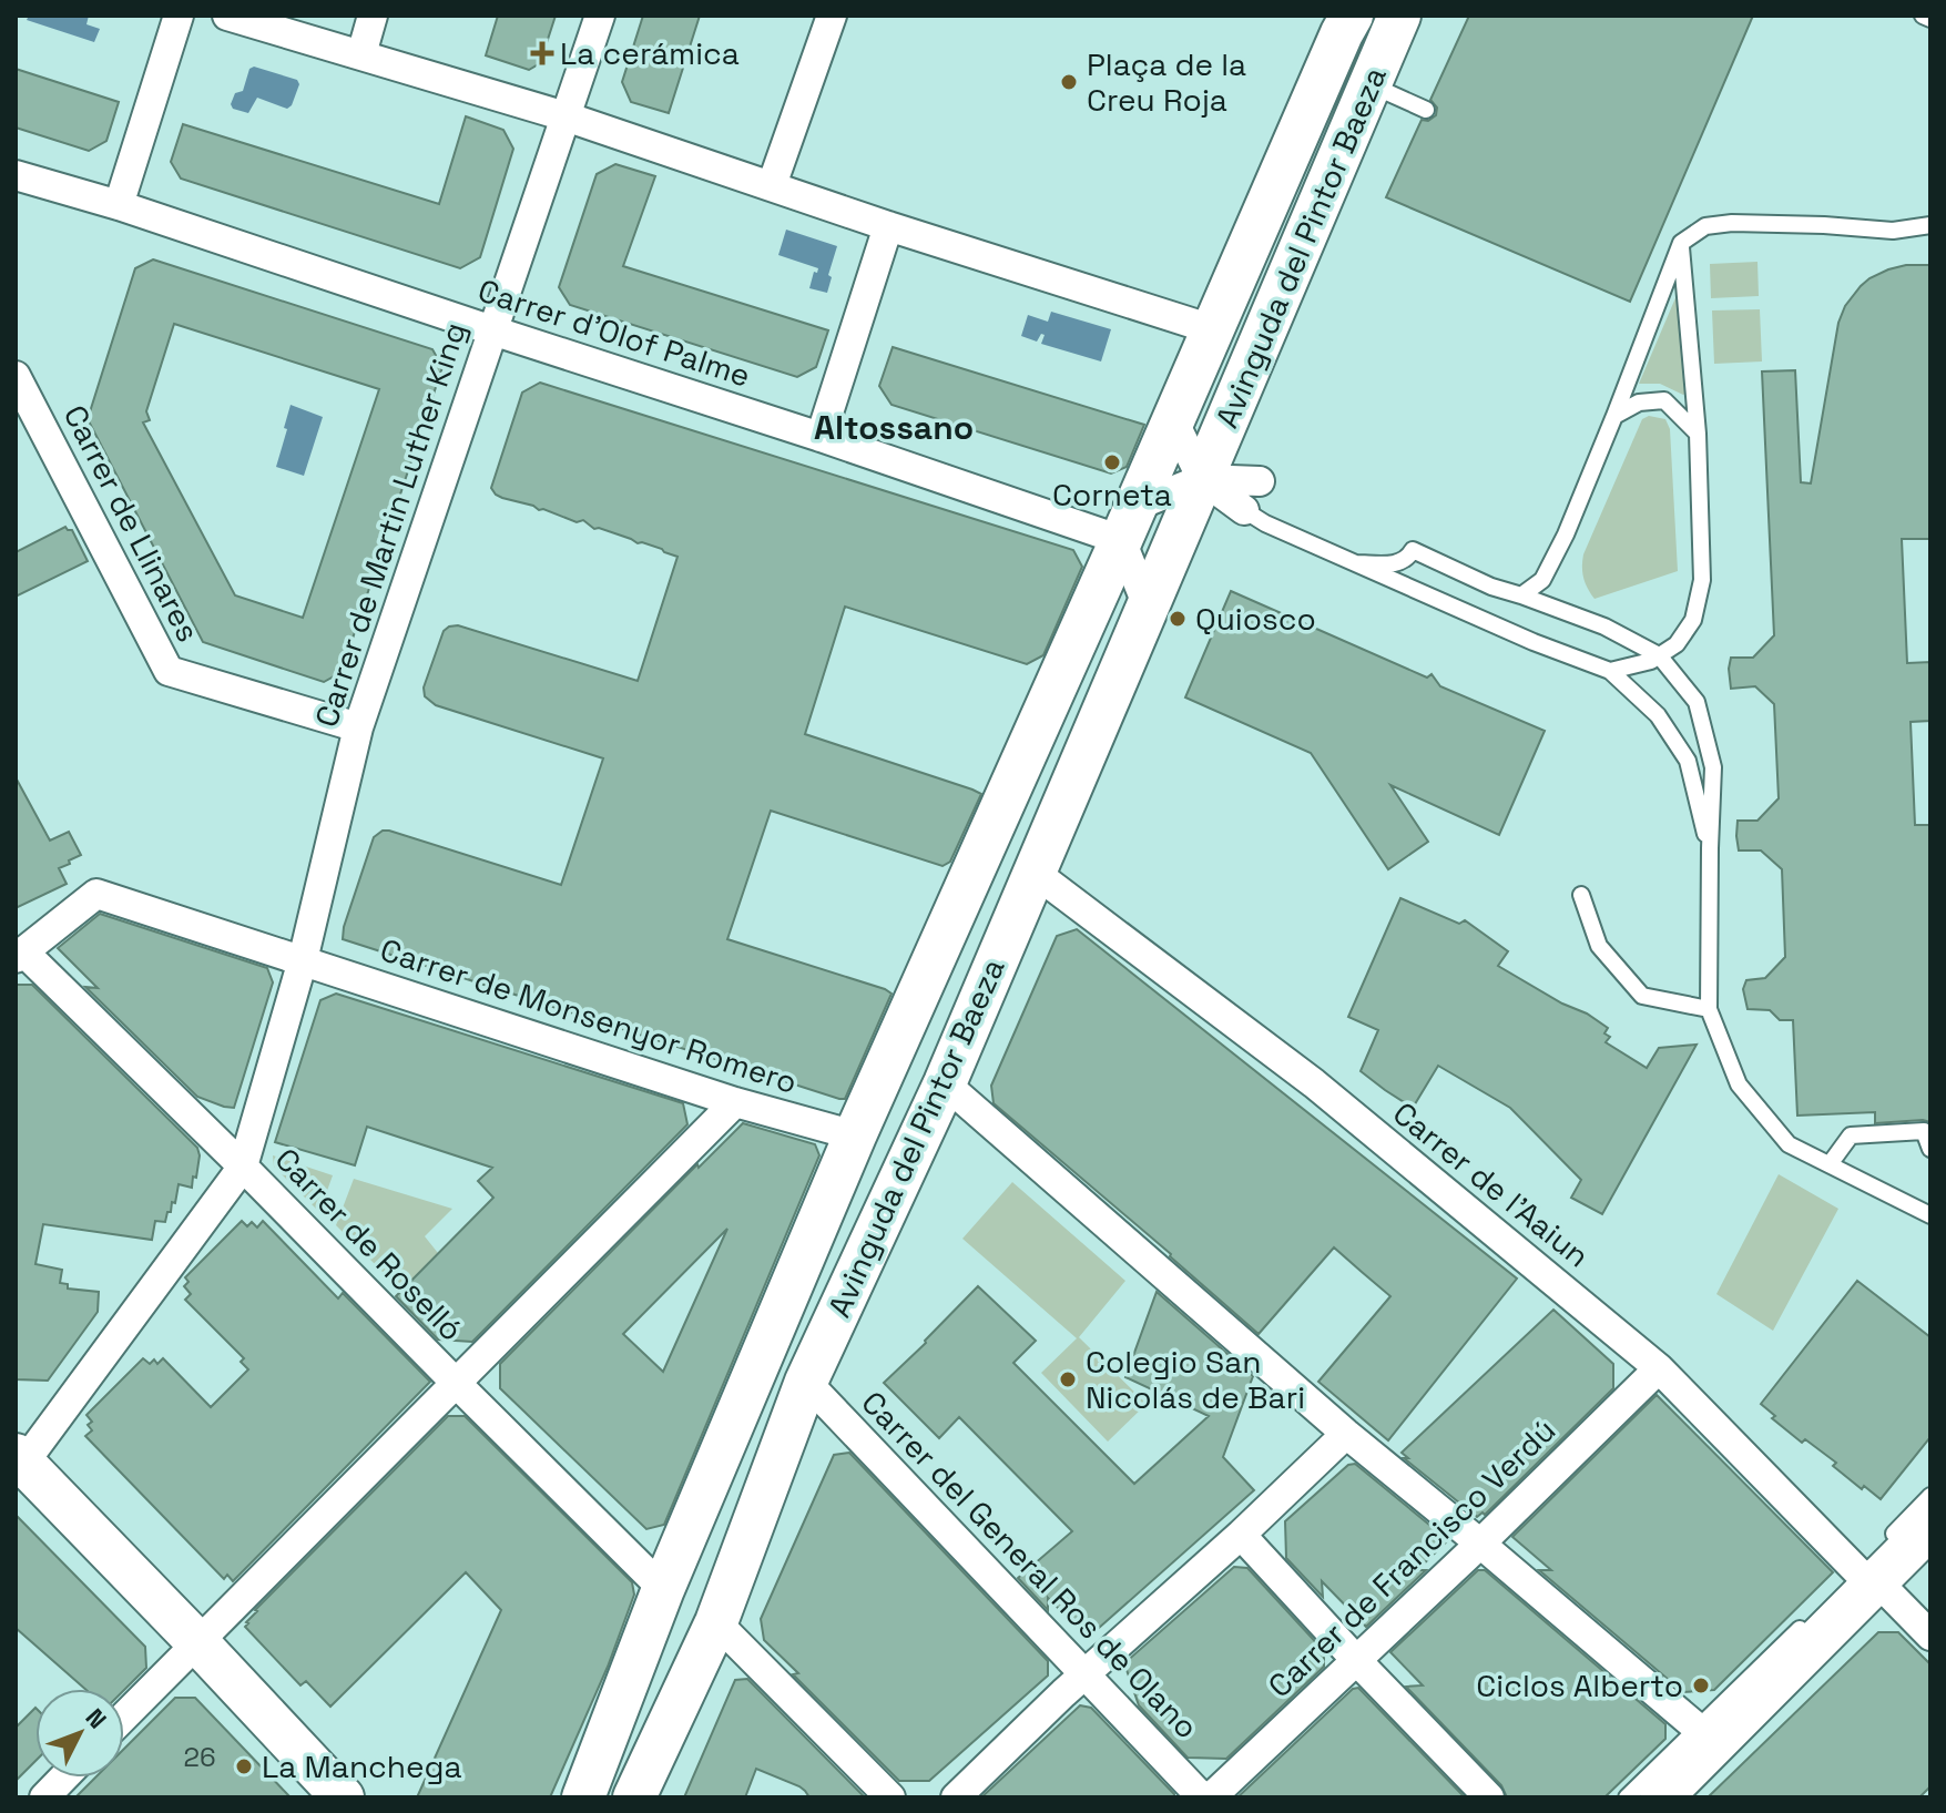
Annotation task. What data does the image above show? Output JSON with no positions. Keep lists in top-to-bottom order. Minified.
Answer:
{"streets":{"street":["Avinguda del Pintor Baeza","Carrer d'Olof Palme","Carrer de Llinares","Carrer de Martin Luther King","Carrer de Monsenyor Romero","Carrer de l'Aaiun","Carrer de Roselló","Carrer de Francisco Verdú","Carrer del General Ros de Olano"]},"crossings":[["Avinguda del Pintor Baeza","Carrer d'Olof Palme"],["Avinguda del Pintor Baeza","Carrer de Monsenyor Romero"],["Avinguda del Pintor Baeza","Carrer de l'Aaiun"],["Avinguda del Pintor Baeza","Carrer de Roselló"],["Avinguda del Pintor Baeza","Carrer del General Ros de Olano"],["Carrer d'Olof Palme","Carrer de Martin Luther King"],["Carrer de Llinares","Carrer de Martin Luther King"],["Carrer de Martin Luther King","Carrer de Monsenyor Romero"],["Carrer de Martin Luther King","Carrer de Roselló"],["Carrer de Monsenyor Romero","Carrer de Roselló"],["Carrer de l'Aaiun","Carrer de Francisco Verdú"]],"districts":["Altossano"],"places":{"health":["La cerámica"],"other":["Plaça de la Creu Roja","Corneta","Quiosco","Colegio San Nicolás de Bari","Ciclos Alberto","La Manchega"]},"house_numbers":["26"],"north":"top right"}
